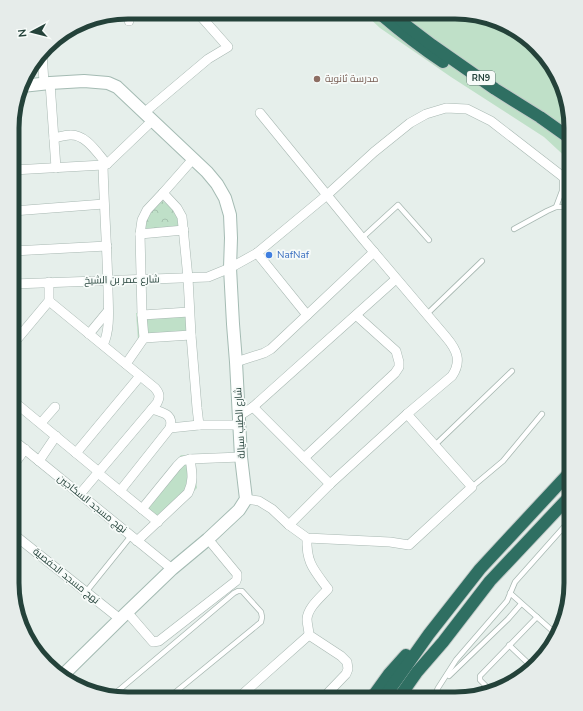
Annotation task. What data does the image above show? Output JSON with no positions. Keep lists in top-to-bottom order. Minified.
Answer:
{"streets":{"highway":["RN9"],"street":["شارع عمر بن الشيخ","شارع الطيب سيالة","نهج مسجد السكاجين","نهج مسجد الحفصية"]},"crossings":[["شارع عمر بن الشيخ","شارع الطيب سيالة"]],"places":["مدرسة ثانوية","NafNaf"],"north":"left"}
